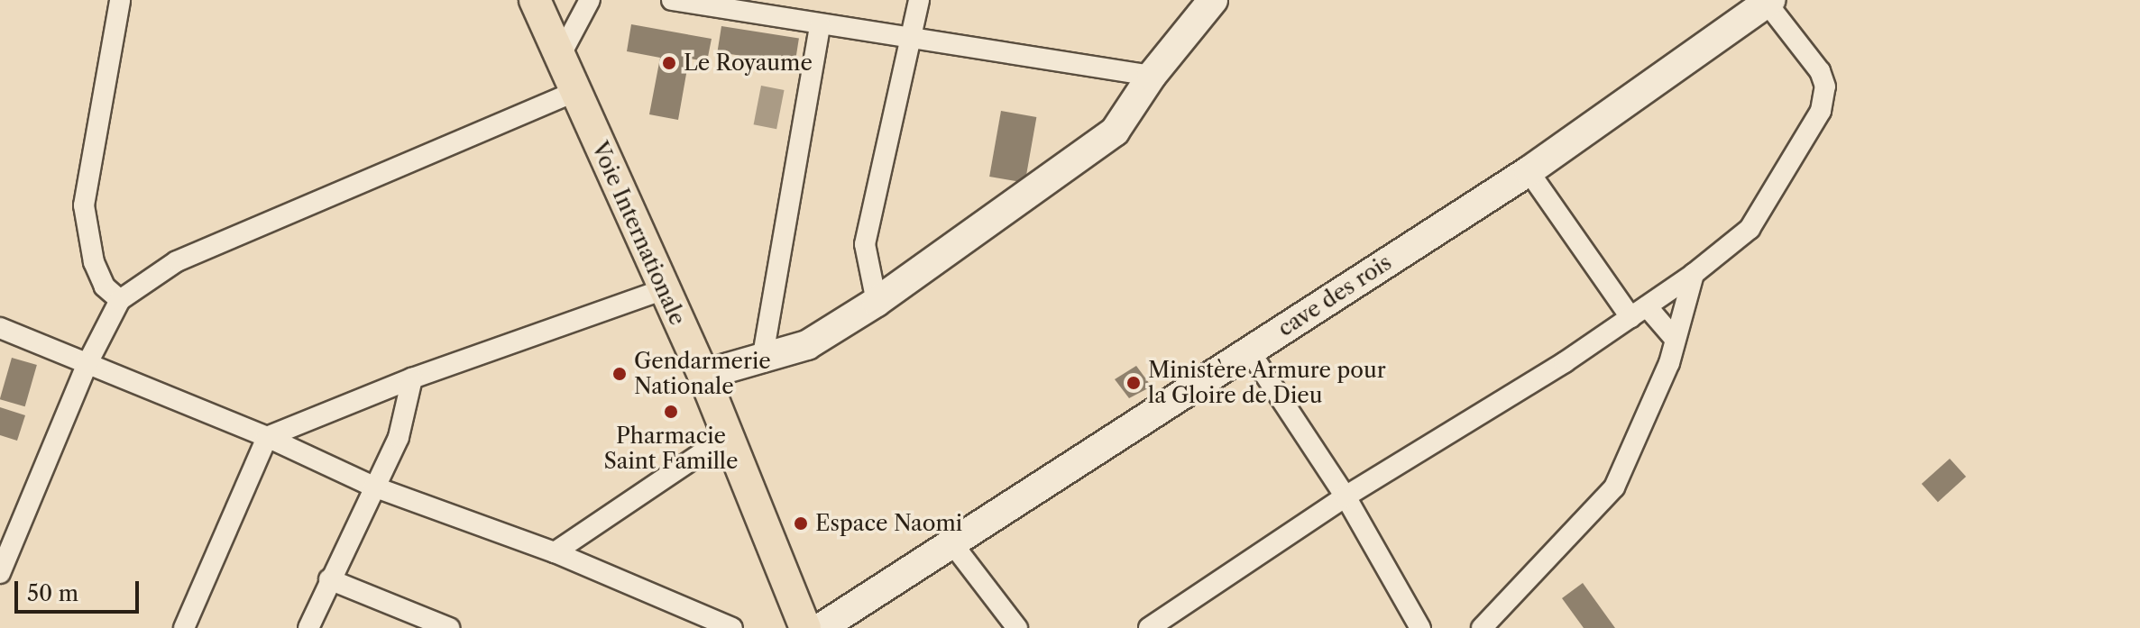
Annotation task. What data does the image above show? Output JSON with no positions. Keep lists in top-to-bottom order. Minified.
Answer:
{"streets":{"main road":["Voie Internationale"],"street":["cave des rois"]},"places":["Le Royaume","Gendarmerie Nationale","Ministère Armure pour la Gloire de Dieu","Pharmacie Saint Famille","Espace Naomi"],"scale_bar":"50 m"}
